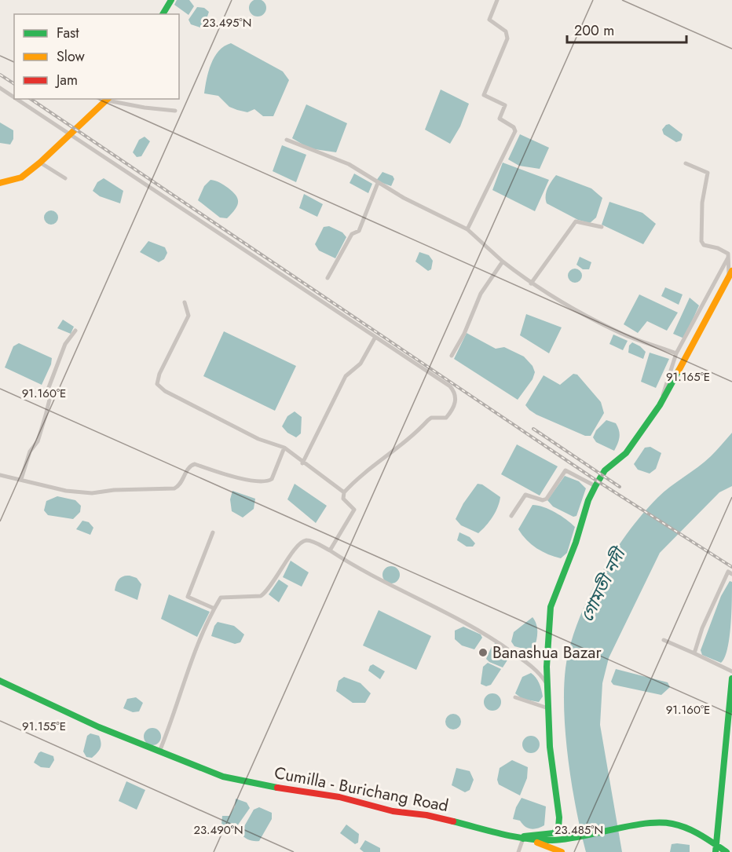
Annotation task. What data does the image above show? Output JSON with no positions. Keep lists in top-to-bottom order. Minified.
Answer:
{"streets":{"main road":["Cumilla - Burichang Road"]},"water":["গোমতী নদী"],"places":["Banashua Bazar"],"legend":["Fast","Slow","Jam"],"scale_bar":"200 m","coordinates":["23.495°N","91.165°E","91.160°E","91.155°E","23.490°N","23.485°N"]}
